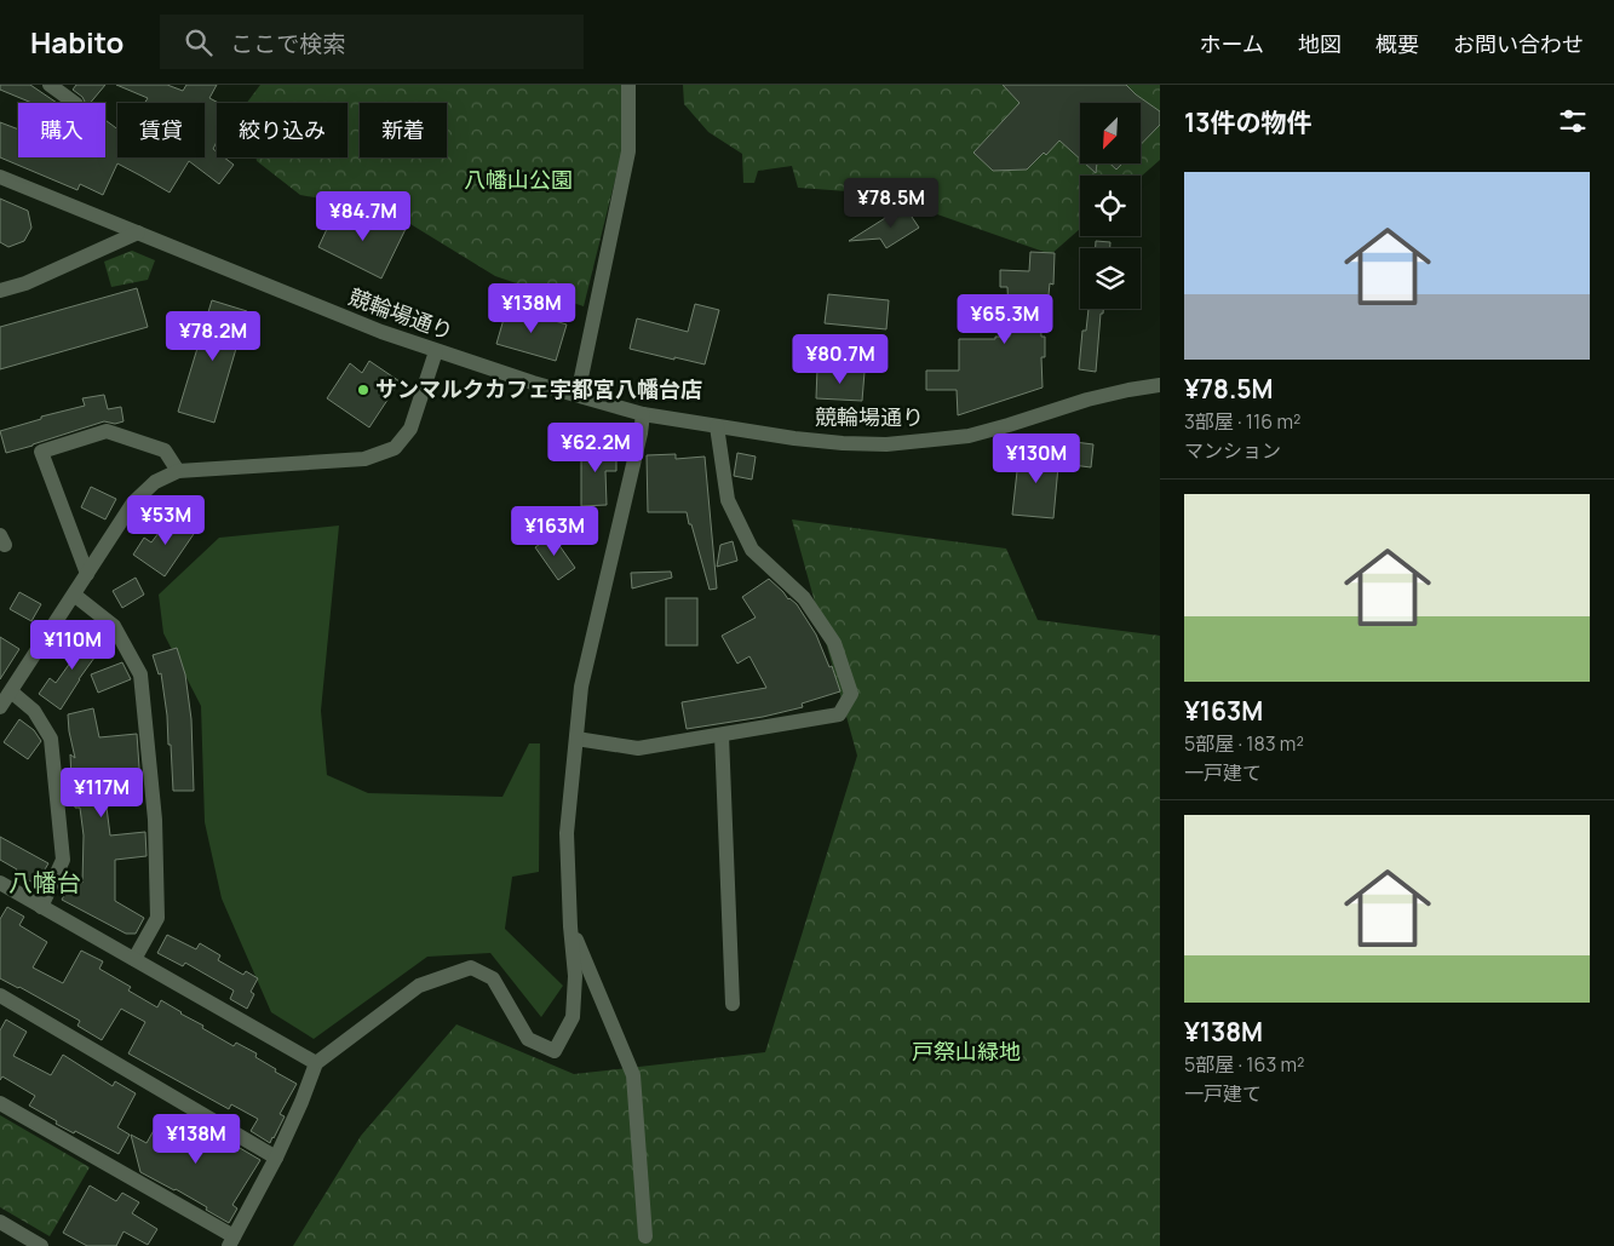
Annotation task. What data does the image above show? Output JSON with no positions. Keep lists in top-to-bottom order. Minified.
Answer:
{"streets":{"street":["競輪場通り"]},"districts":["八幡台"],"parks":["八幡山公園","戸祭山緑地"],"places":["サンマルクカフェ宇都宮八幡台店"],"north":"bottom left","page":{"header":"Habito","search":"ここで検索","nav":["ホーム","地図","概要","お問い合わせ"],"heading":"13件の物件","chip":["購入","賃貸","絞り込み","新着"],"list":[{"name":"¥78.5M","note":"3部屋 · 116 m² · マンション"},{"name":"¥163M","note":"5部屋 · 183 m² · 一戸建て"},{"name":"¥138M","note":"5部屋 · 163 m² · 一戸建て"}],"price":["¥78.5M","¥84.7M","¥138M","¥65.3M","¥78.2M","¥80.7M","¥62.2M","¥130M","¥53M","¥163M","¥110M","¥117M","¥138M"]}}
